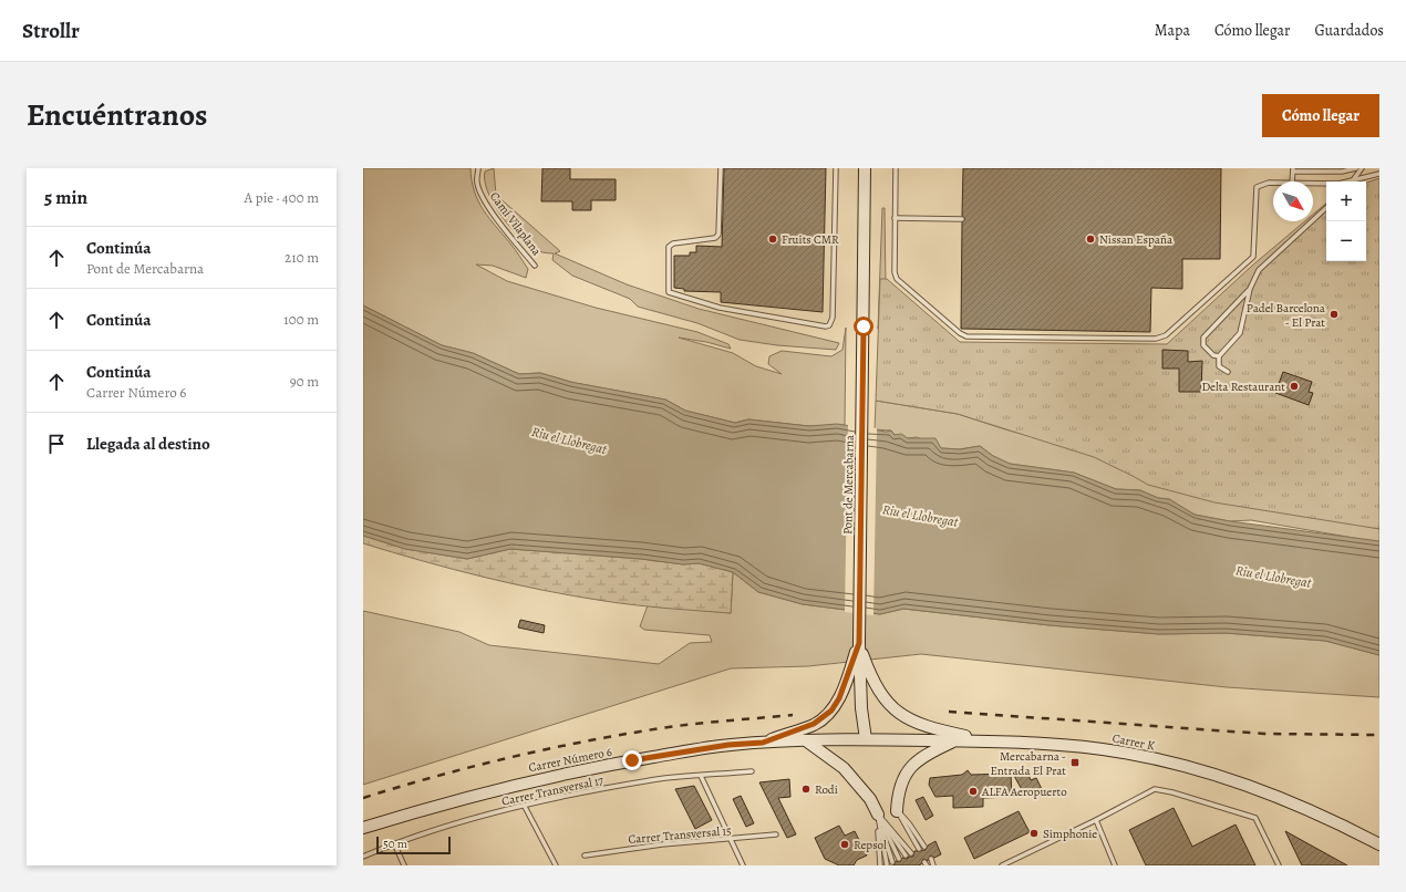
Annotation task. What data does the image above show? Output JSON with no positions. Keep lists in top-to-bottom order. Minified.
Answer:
{"streets":{"main road":["Pont de Mercabarna","Carrer K","Carrer Número 6"],"lane":["Camí Vilaplana","Carrer Transversal 17","Carrer Transversal 15"]},"crossings":[["Pont de Mercabarna","Carrer K"],["Pont de Mercabarna","Carrer Número 6"],["Carrer K","Carrer Número 6"]],"water":["Riu el Llobregat"],"places":{"other":["Fruits CMR","Nissan España","Padel Barcelona - El Prat","Delta Restaurant","Rodi","ALFA Aeropuerto","Simphonie","Repsol"],"transit":["Mercabarna - Entrada El Prat"]},"scale_bar":"50 m","north":"bottom right","page":{"header":"Strollr","nav":["Mapa","Cómo llegar","Guardados"],"title":"Encuéntranos","buttons":"Cómo llegar","heading":["5 min","A pie · 400 m"],"map_buttons":["+","−"],"list":[["Continúa","Pont de Mercabarna","210 m"],["Continúa","100 m"],["Continúa","Carrer Número 6","90 m"],"Llegada al destino"],"scale":"50 m"}}
